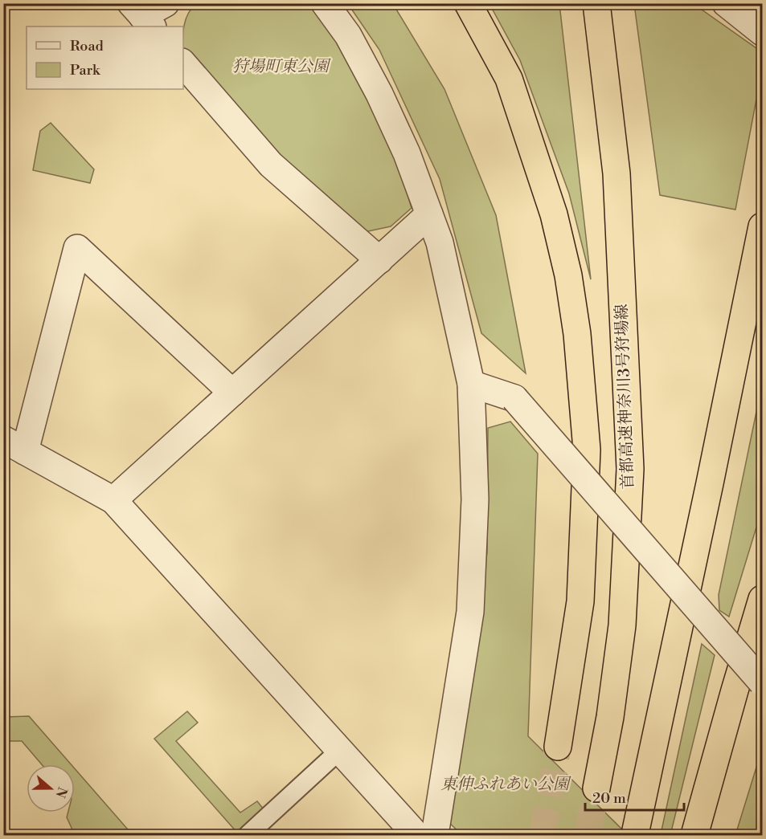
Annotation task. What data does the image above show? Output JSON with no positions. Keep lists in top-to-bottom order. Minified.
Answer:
{"streets":{"highway":["首都高速神奈川3号狩場線"]},"parks":["狩場町東公園","東伸ふれあい公園"],"legend":["Road","Park"],"scale_bar":"20 m","north":"right"}
